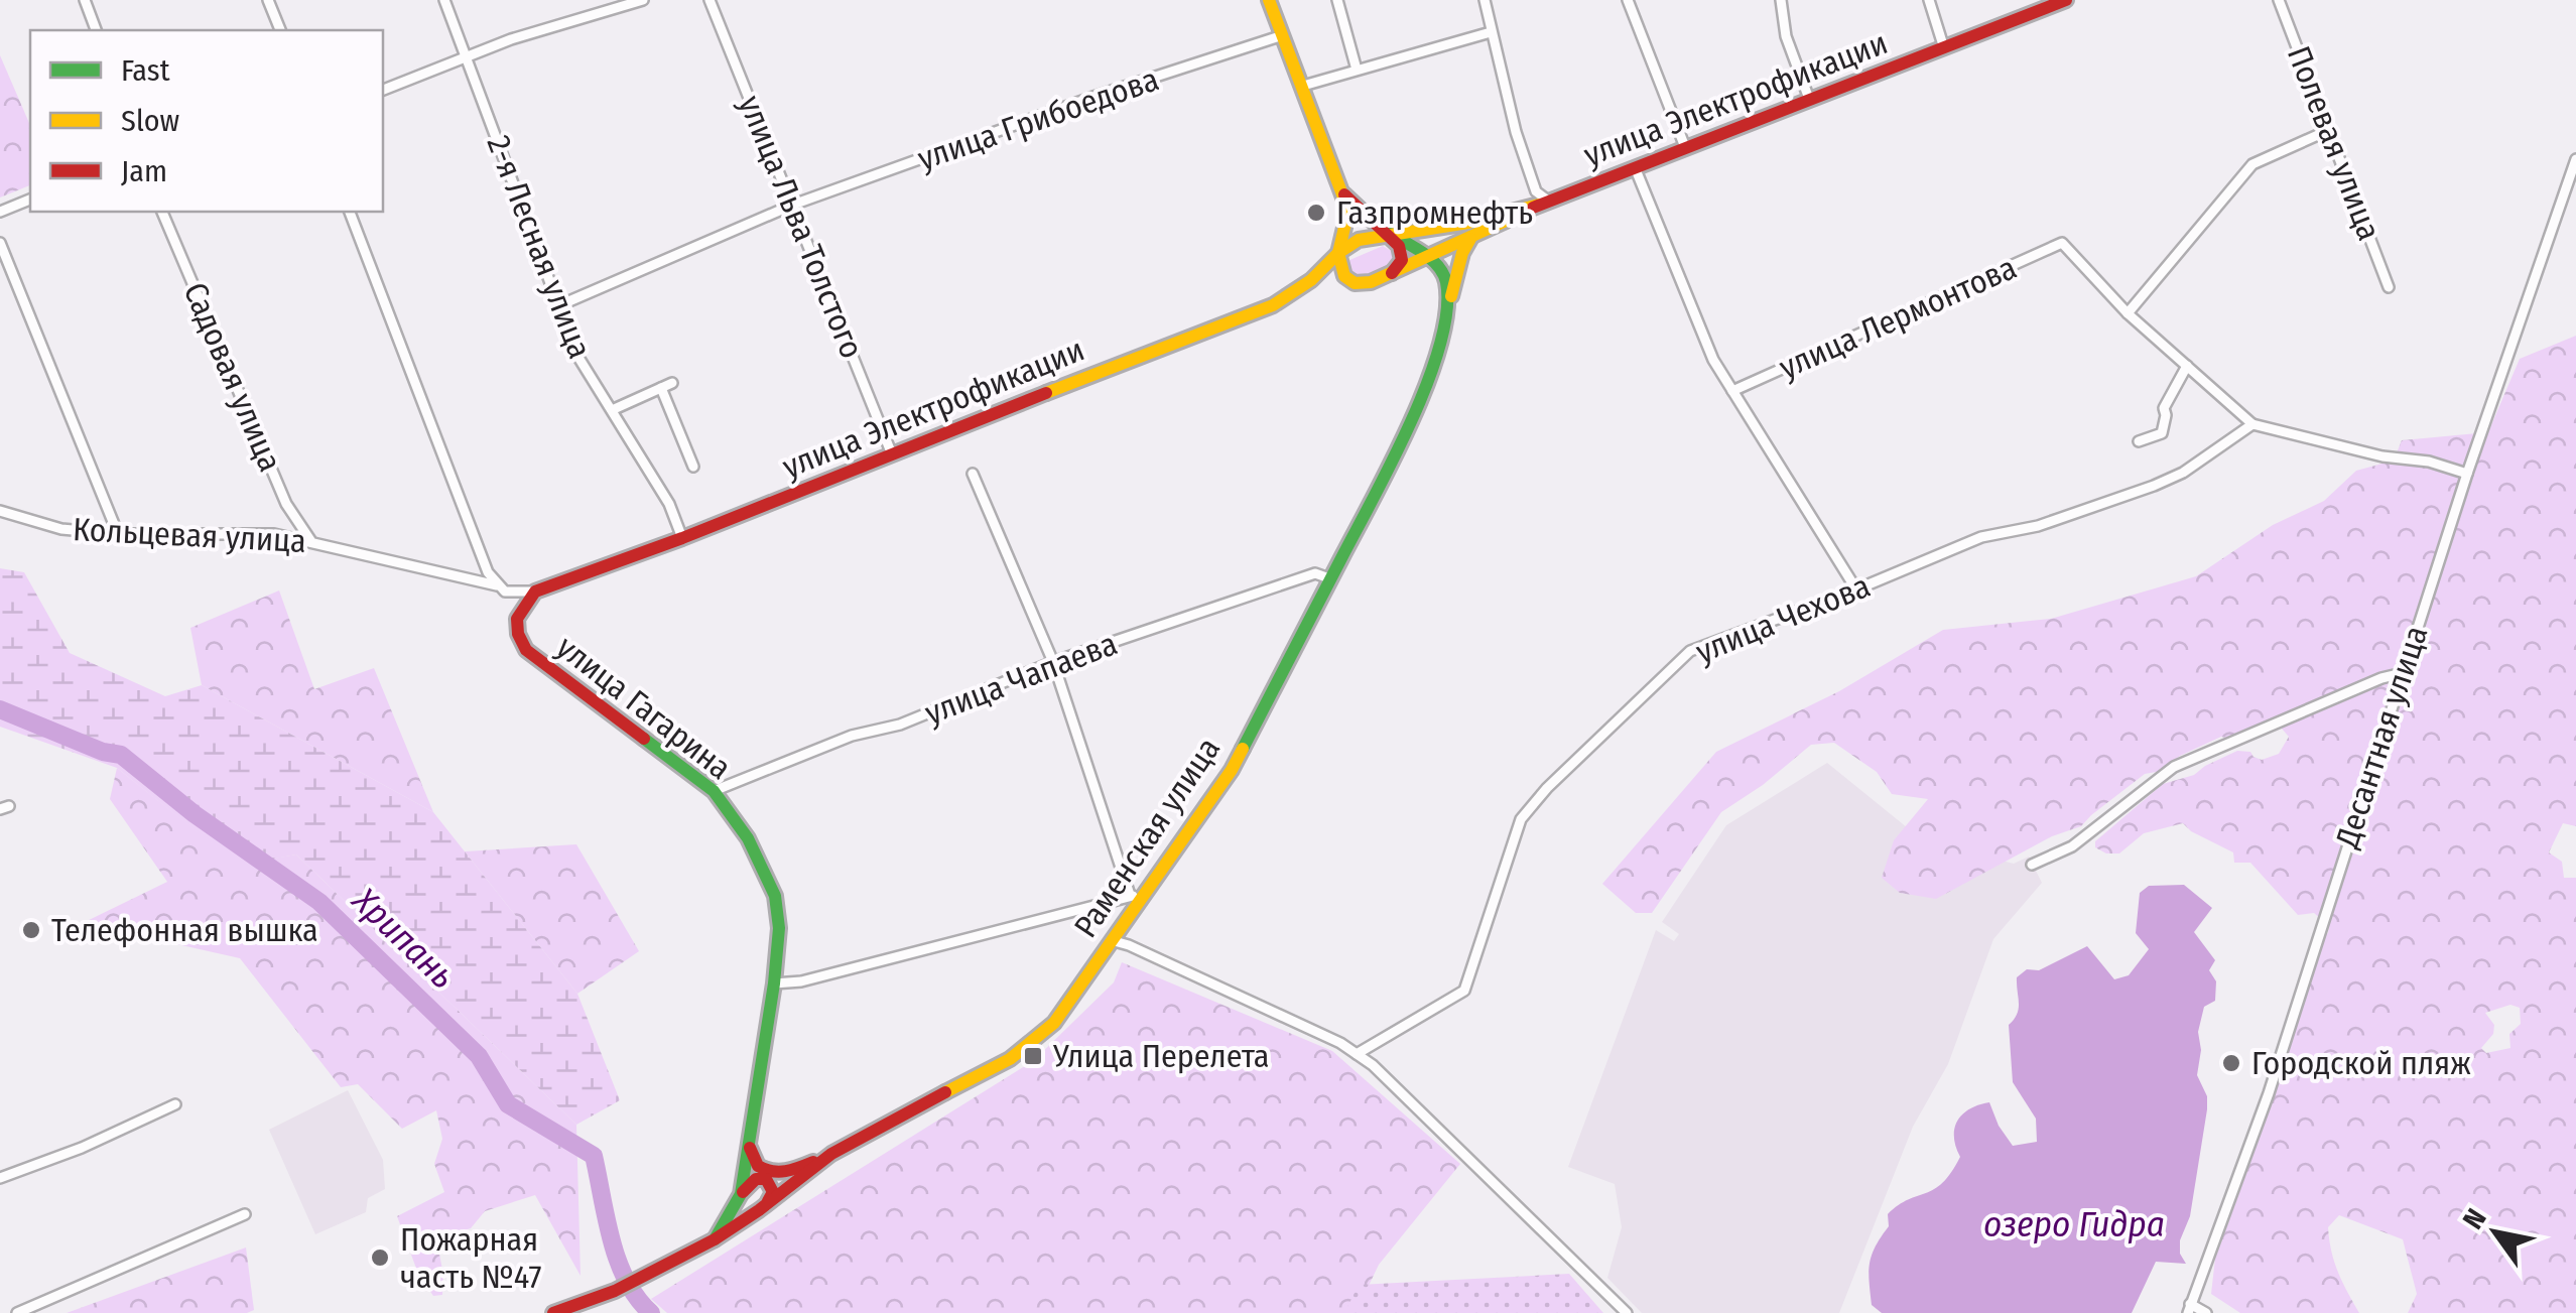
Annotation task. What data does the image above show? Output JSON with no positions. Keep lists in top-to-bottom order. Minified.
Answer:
{"streets":{"main road":["улица Электрофикации","улица Гагарина","Раменская улица"],"street":["улица Грибоедова","Полевая улица","улица Льва Толстого","2-я Лесная улица","улица Лермонтова","Садовая улица","Кольцевая улица","улица Чехова","улица Чапаева","Десантная улица"]},"crossings":[["улица Электрофикации","улица Льва Толстого"],["улица Электрофикации","2-я Лесная улица"],["улица Электрофикации","улица Гагарина"],["улица Грибоедова","улица Льва Толстого"],["улица Грибоедова","2-я Лесная улица"],["Садовая улица","Кольцевая улица"],["улица Чапаева","улица Гагарина"],["улица Чапаева","Раменская улица"],["улица Гагарина","Раменская улица"]],"water":["Хрипань","озеро Гидра"],"places":{"other":["Газпромнефть","Телефонная вышка","Городской пляж","Пожарная часть №47"],"transit":["Улица Перелета"]},"legend":["Fast","Slow","Jam"],"north":"top left"}
